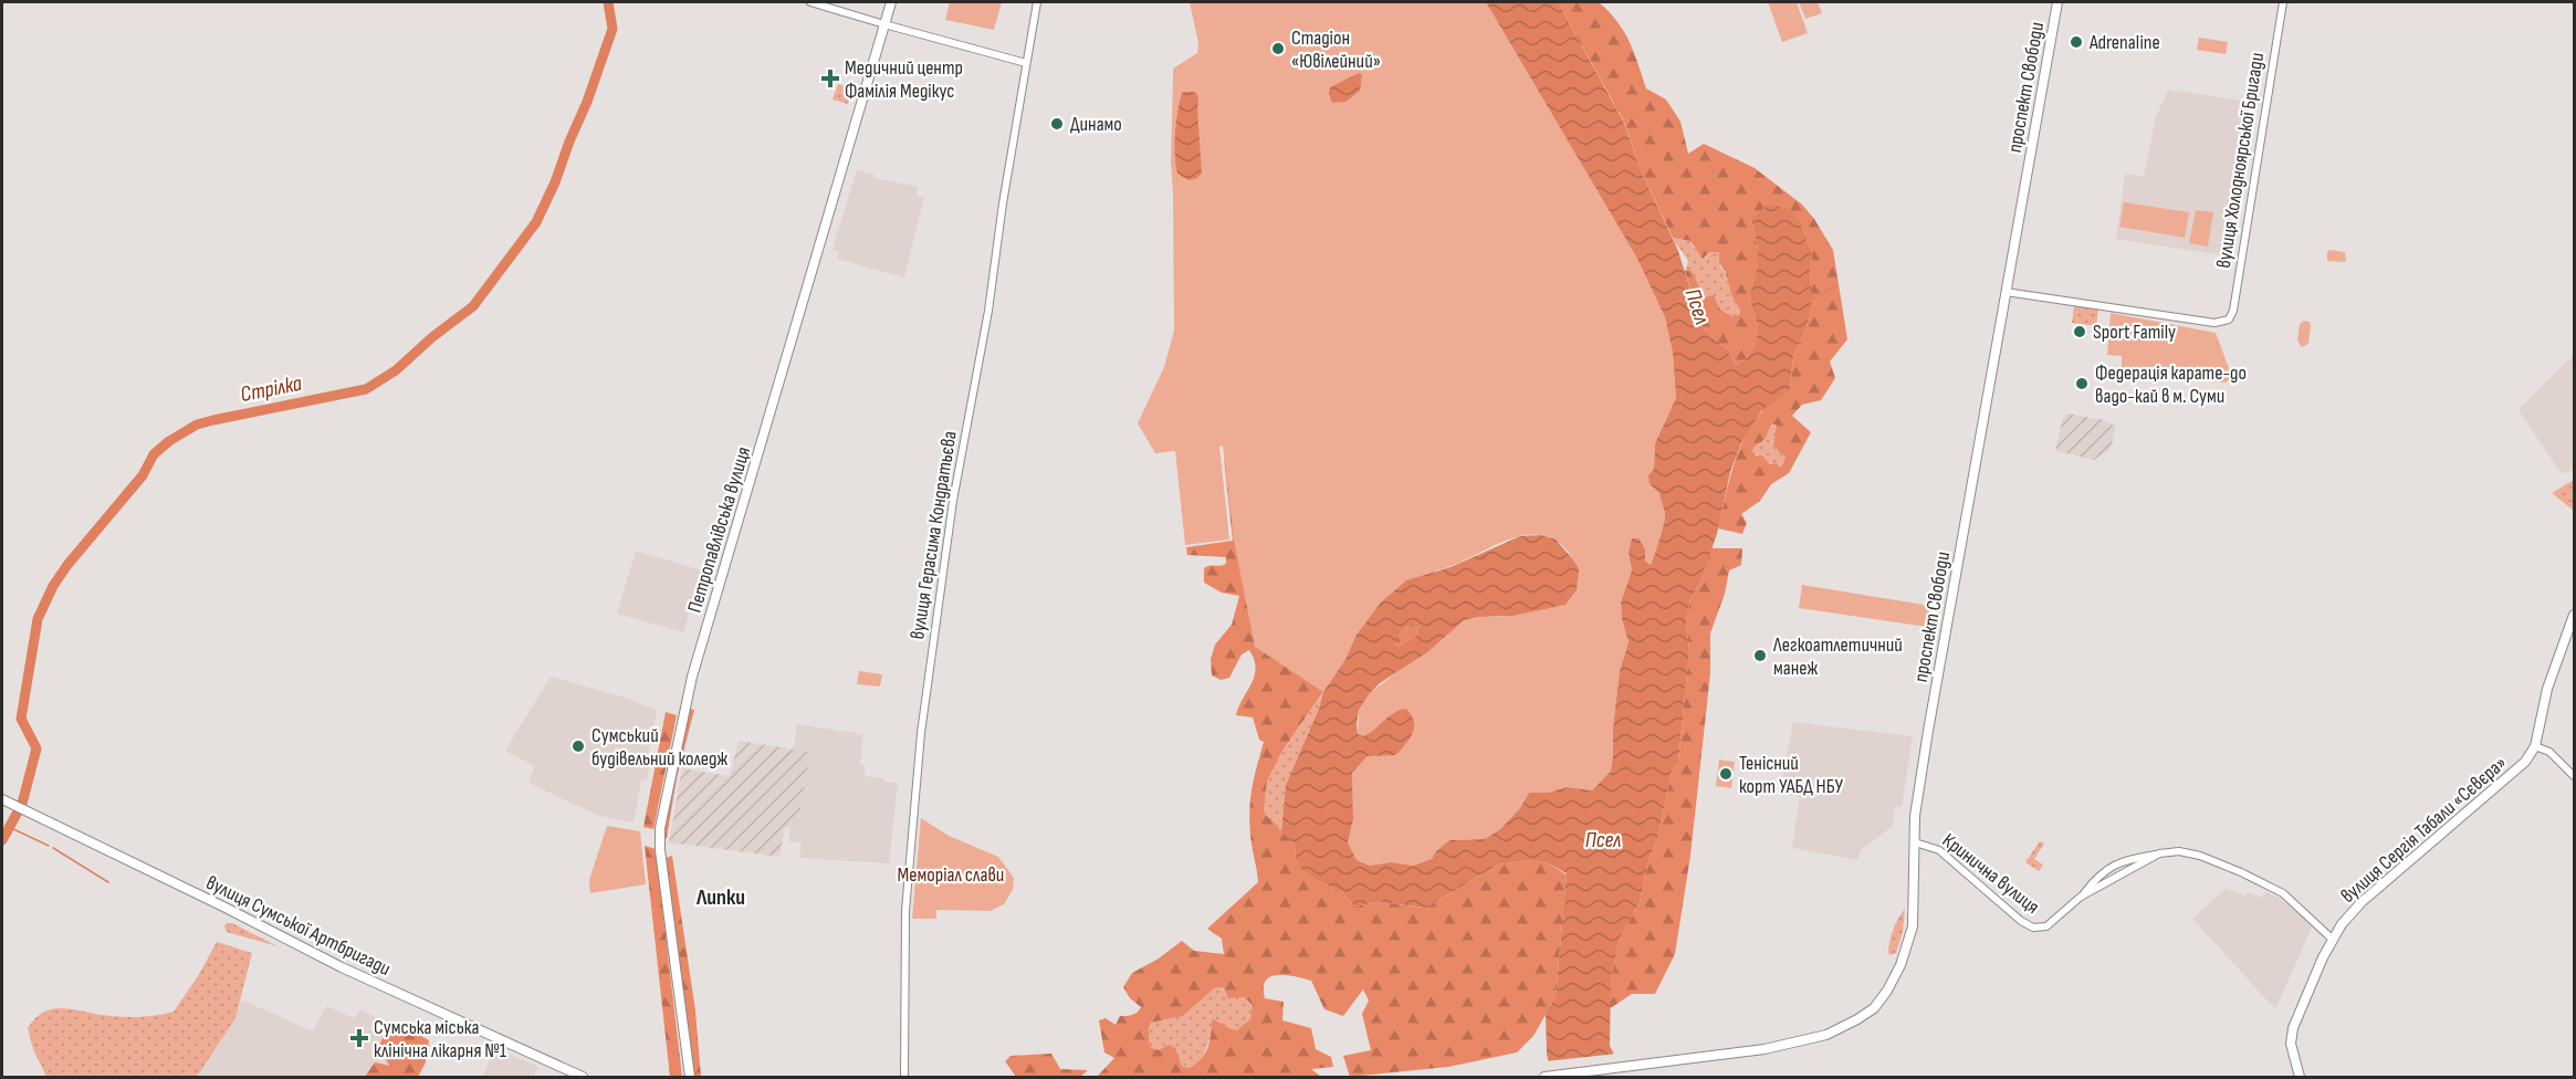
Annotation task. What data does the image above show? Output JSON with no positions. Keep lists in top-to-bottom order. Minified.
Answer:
{"streets":{"main road":["проспект Свободи","Петропавлівська вулиця","вулиця Сергія Табали «Сєвєра»","вулиця Сумської Артбригади"],"street":["вулиця Холодноярської Бригади","вулиця Герасима Кондратьєва","Кринична вулиця"]},"crossings":[["проспект Свободи","вулиця Холодноярської Бригади"],["проспект Свободи","Кринична вулиця"]],"districts":["Липки"],"water":["Псел","Стрілка"],"parks":["Меморіал слави"],"places":{"other":["Adrenaline","Стадіон «Ювілейний»","Динамо","Sport Family","Федерація карате-до вадо-кай в м. Суми","Легкоатлетичний манеж","Сумський будівельний коледж","Тенісний корт УАБД НБУ"],"health":["Медичний центр Фамілія Медікус","Сумська міська клінічна лікарня №1"]}}
